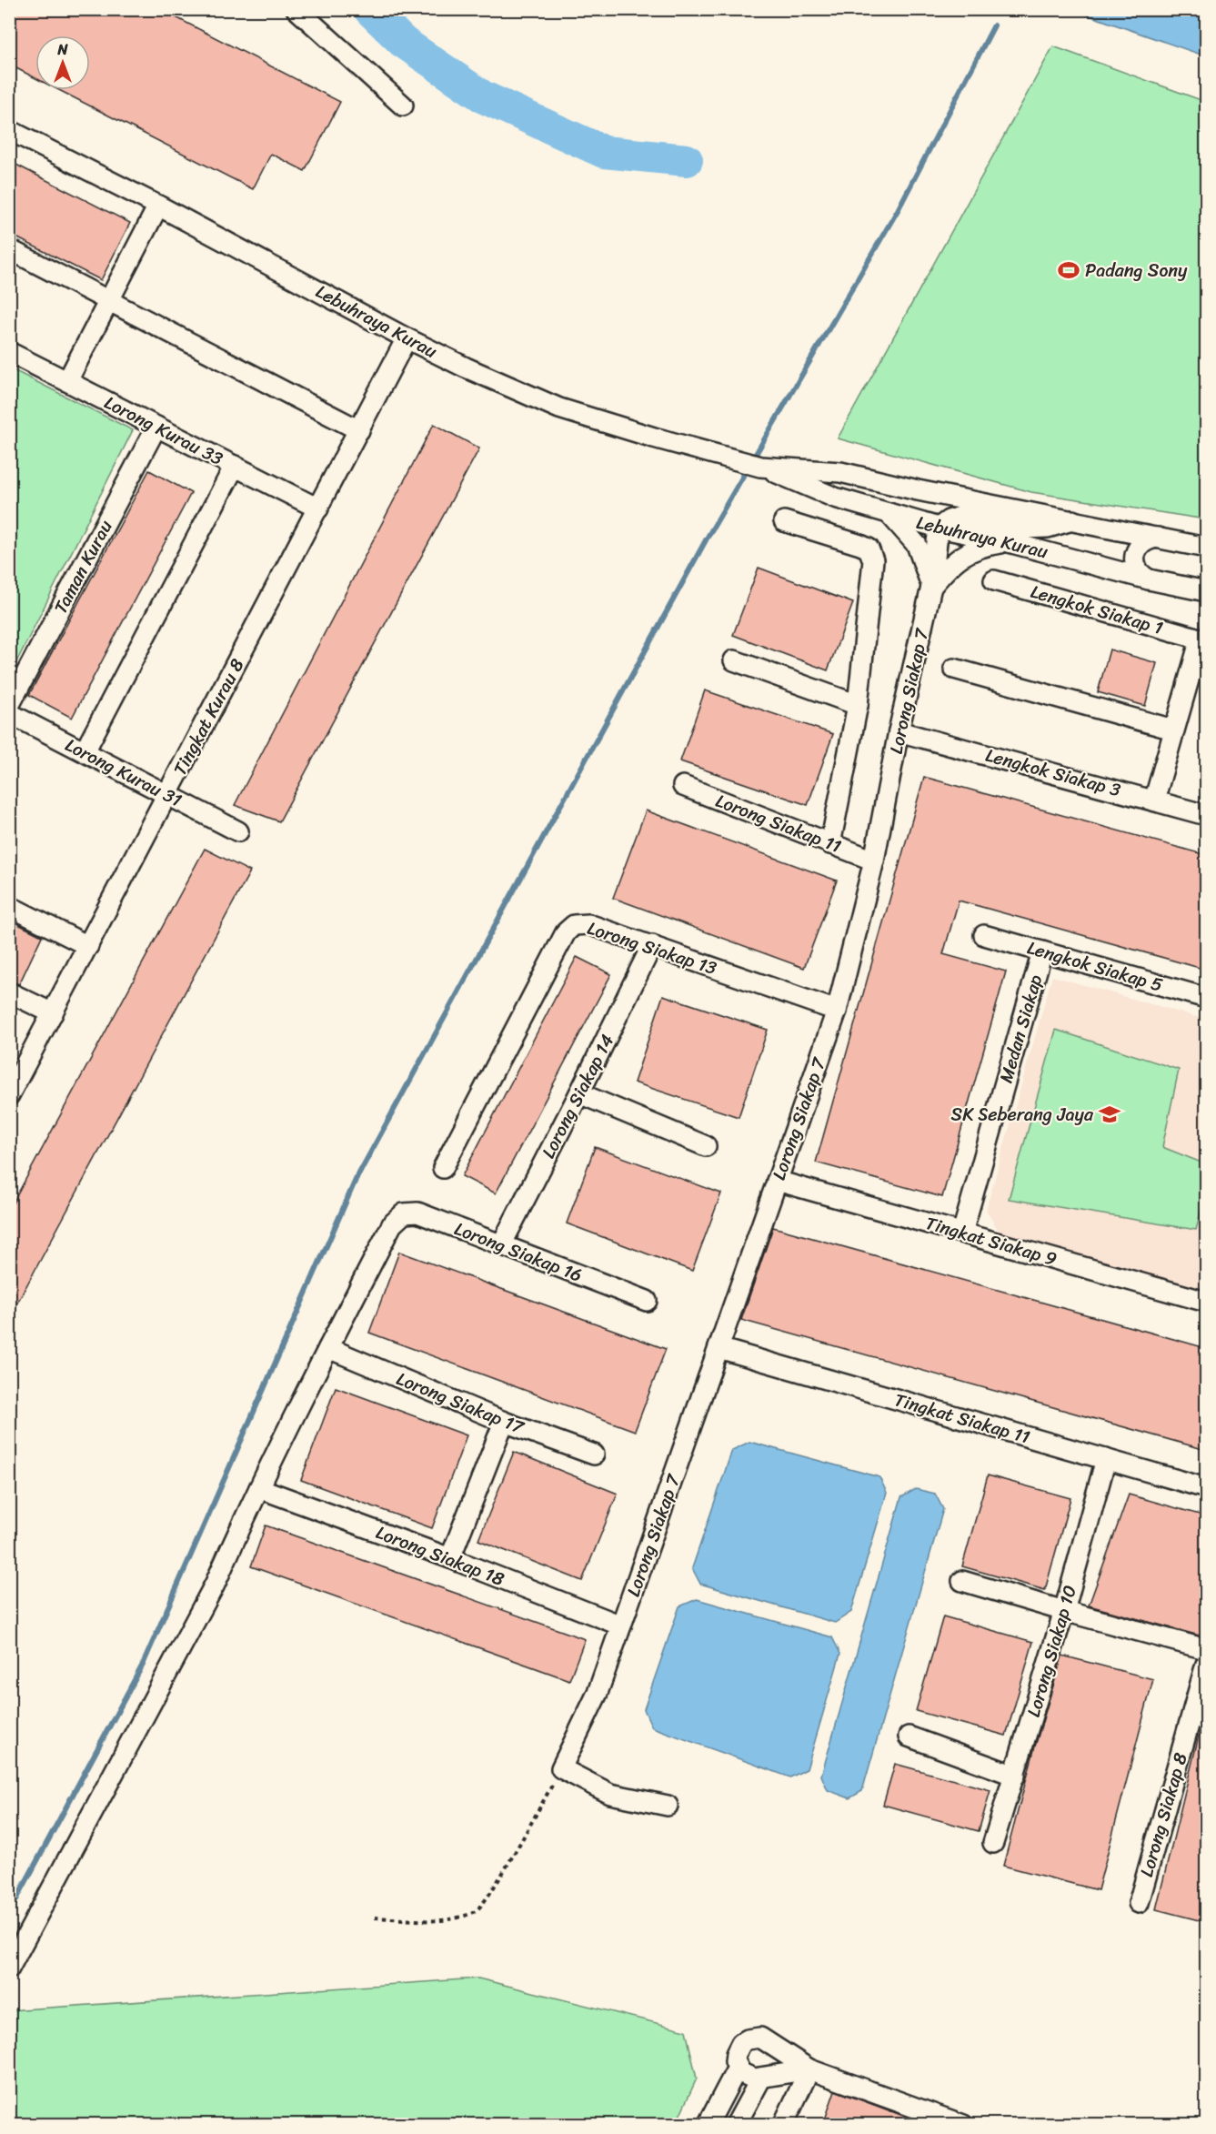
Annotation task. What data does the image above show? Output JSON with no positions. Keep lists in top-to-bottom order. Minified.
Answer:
{"streets":{"street":["Lebuhraya Kurau","Lorong Kurau 33","Taman Kurau","Lengkok Siakap 1","Lorong Siakap 7","Tingkat Kurau 8","Lorong Kurau 31","Lengkok Siakap 3","Lorong Siakap 11","Lorong Siakap 13","Lengkok Siakap 5","Medan Siakap","Lorong Siakap 14","Tingkat Siakap 9","Lorong Siakap 16","Lorong Siakap 17","Tingkat Siakap 11","Lorong Siakap 18","Lorong Siakap 10","Lorong Siakap 8"]},"crossings":[["Lebuhraya Kurau","Lorong Siakap 7"],["Lebuhraya Kurau","Tingkat Kurau 8"],["Lorong Kurau 33","Taman Kurau"],["Lorong Kurau 33","Tingkat Kurau 8"],["Lengkok Siakap 1","Lengkok Siakap 3"],["Lorong Siakap 7","Lengkok Siakap 3"],["Lorong Siakap 7","Lorong Siakap 11"],["Lorong Siakap 7","Lorong Siakap 13"],["Lorong Siakap 7","Tingkat Siakap 9"],["Lorong Siakap 7","Tingkat Siakap 11"],["Lorong Siakap 7","Lorong Siakap 18"],["Tingkat Kurau 8","Lorong Kurau 31"],["Lorong Siakap 13","Lorong Siakap 14"],["Lengkok Siakap 5","Medan Siakap"],["Medan Siakap","Tingkat Siakap 9"],["Lorong Siakap 14","Lorong Siakap 16"],["Lorong Siakap 16","Lorong Siakap 17"],["Tingkat Siakap 11","Lorong Siakap 10"]],"places":{"sports":["Padang Sony"],"school or university":["SK Seberang Jaya"]},"north":"top"}
